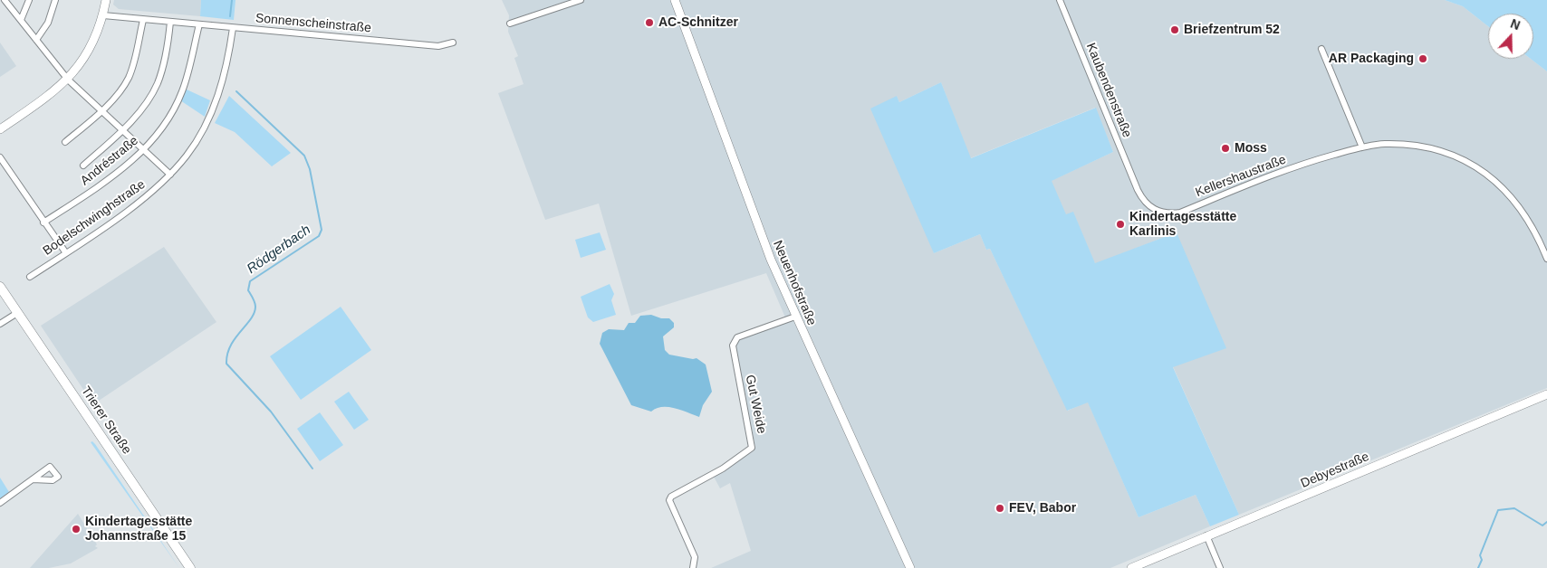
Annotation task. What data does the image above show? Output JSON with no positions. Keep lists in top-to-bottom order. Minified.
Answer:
{"streets":{"main road":["Trierer Straße"],"street":["Sonnenscheinstraße","Kaubendenstraße","Andréstraße","Kellershaustraße","Bodelschwinghstraße","Neuenhofstraße","Gut Weide","Debyestraße"]},"crossings":[["Sonnenscheinstraße","Andréstraße"],["Sonnenscheinstraße","Bodelschwinghstraße"],["Kaubendenstraße","Kellershaustraße"],["Neuenhofstraße","Gut Weide"]],"water":["Rödgerbach"],"places":["AC-Schnitzer","Briefzentrum 52","AR Packaging","Moss","Kindertagesstätte Karlinis","FEV, Babor","Kindertagesstätte Johannstraße 15"],"north":"top"}
